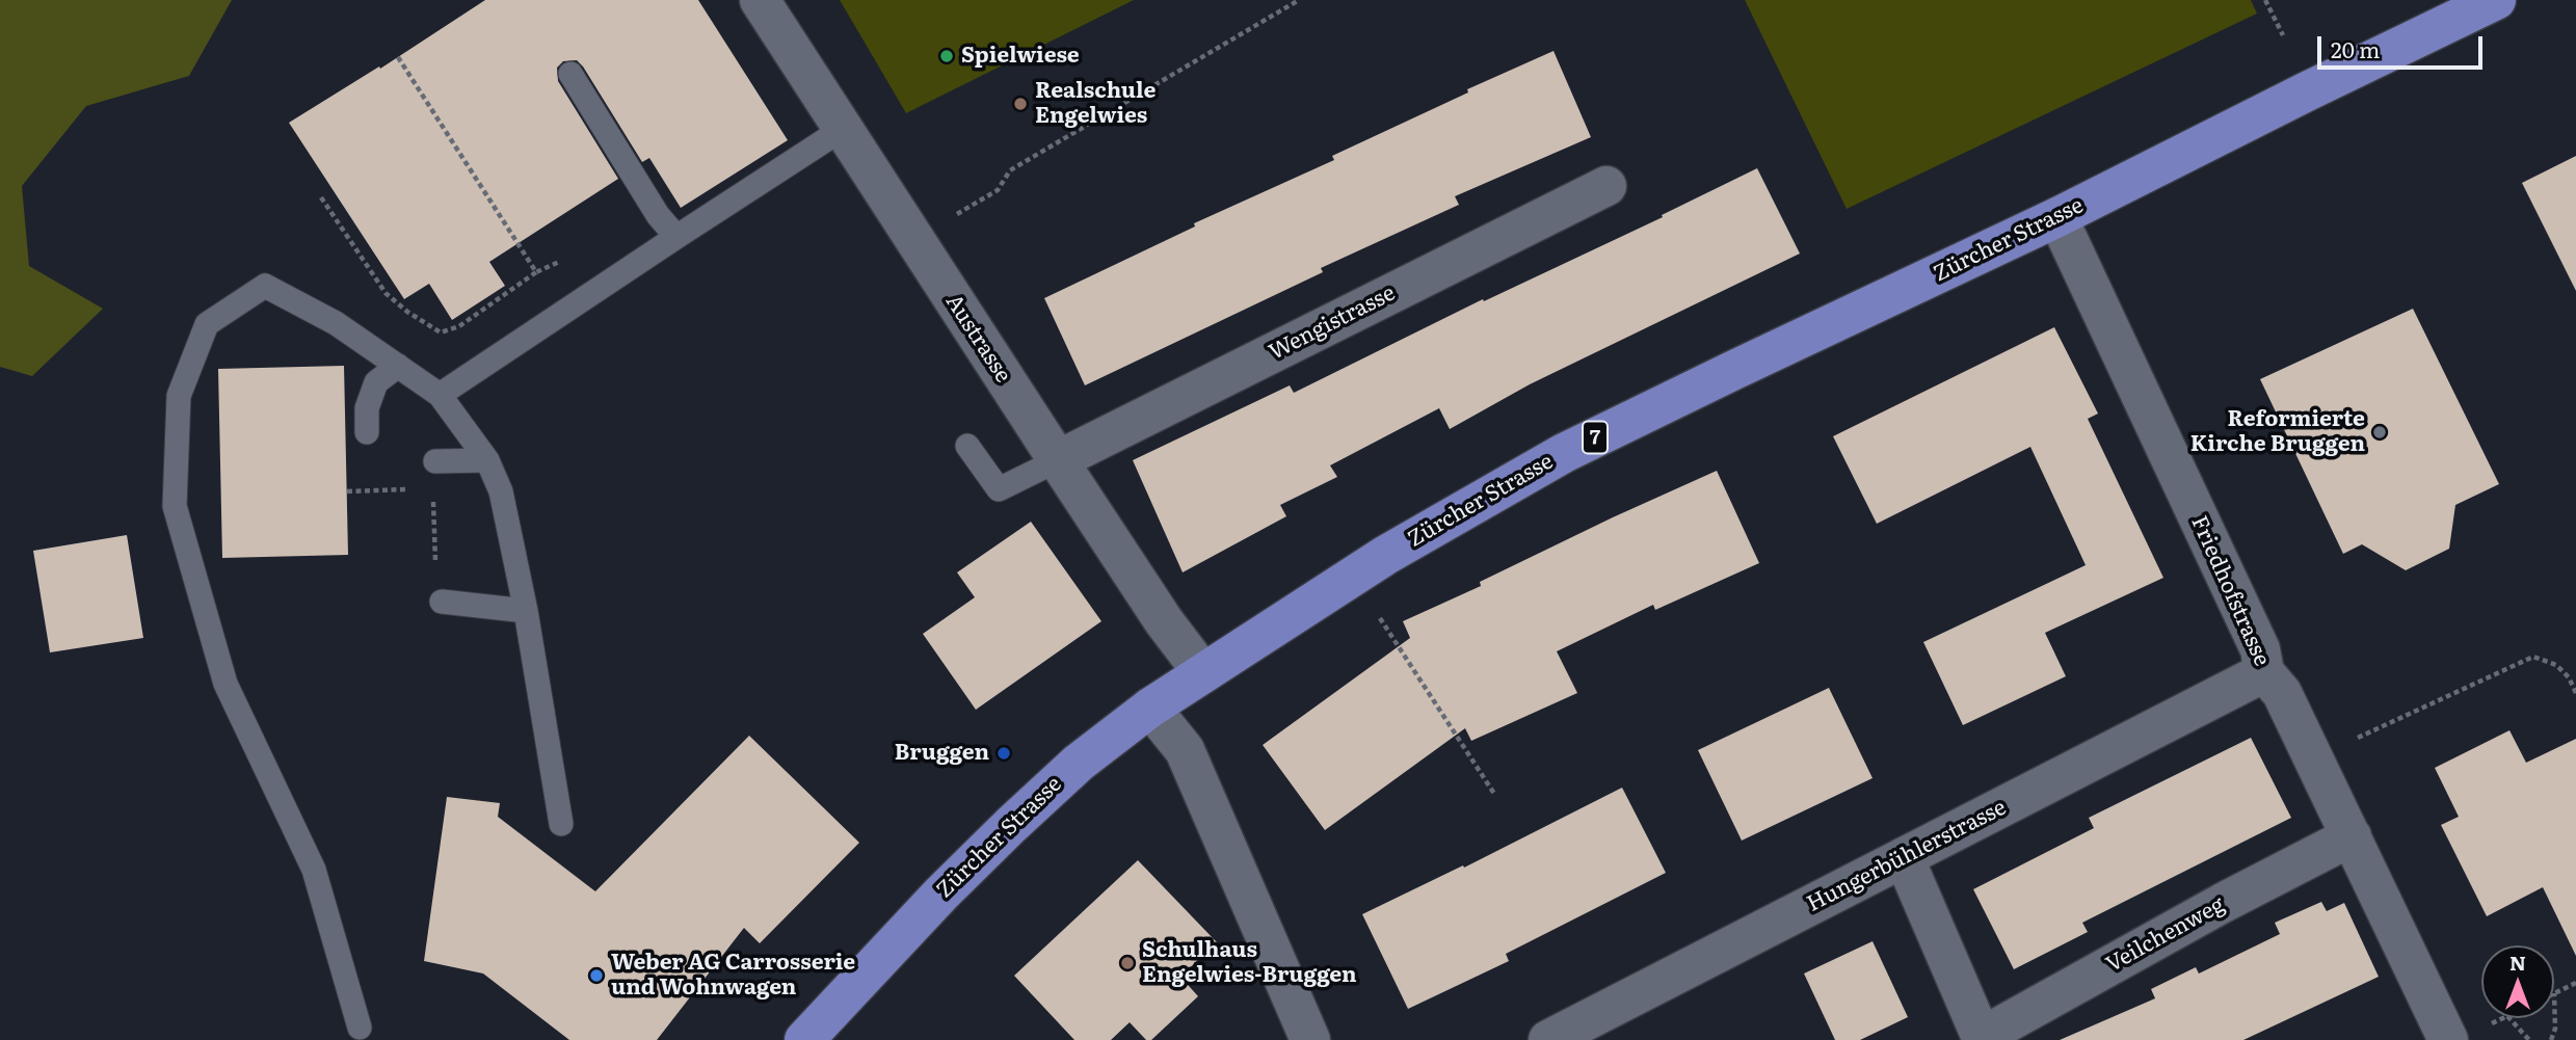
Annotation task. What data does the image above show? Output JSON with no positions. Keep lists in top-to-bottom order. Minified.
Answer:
{"streets":{"main road":["Zürcher Strasse","7"],"street":["Wengistrasse","Austrasse","Friedhofstrasse","Hungerbühlerstrasse","Veilchenweg"]},"crossings":[["Zürcher Strasse","Austrasse"],["Zürcher Strasse","Friedhofstrasse"],["Wengistrasse","Austrasse"],["Friedhofstrasse","Hungerbühlerstrasse"],["Friedhofstrasse","Veilchenweg"],["Hungerbühlerstrasse","Veilchenweg"]],"places":["Spielwiese","Realschule Engelwies","Reformierte Kirche Bruggen","Bruggen","Schulhaus Engelwies-Bruggen","Weber AG Carrosserie und Wohnwagen"],"scale_bar":"20 m","north":"top"}
